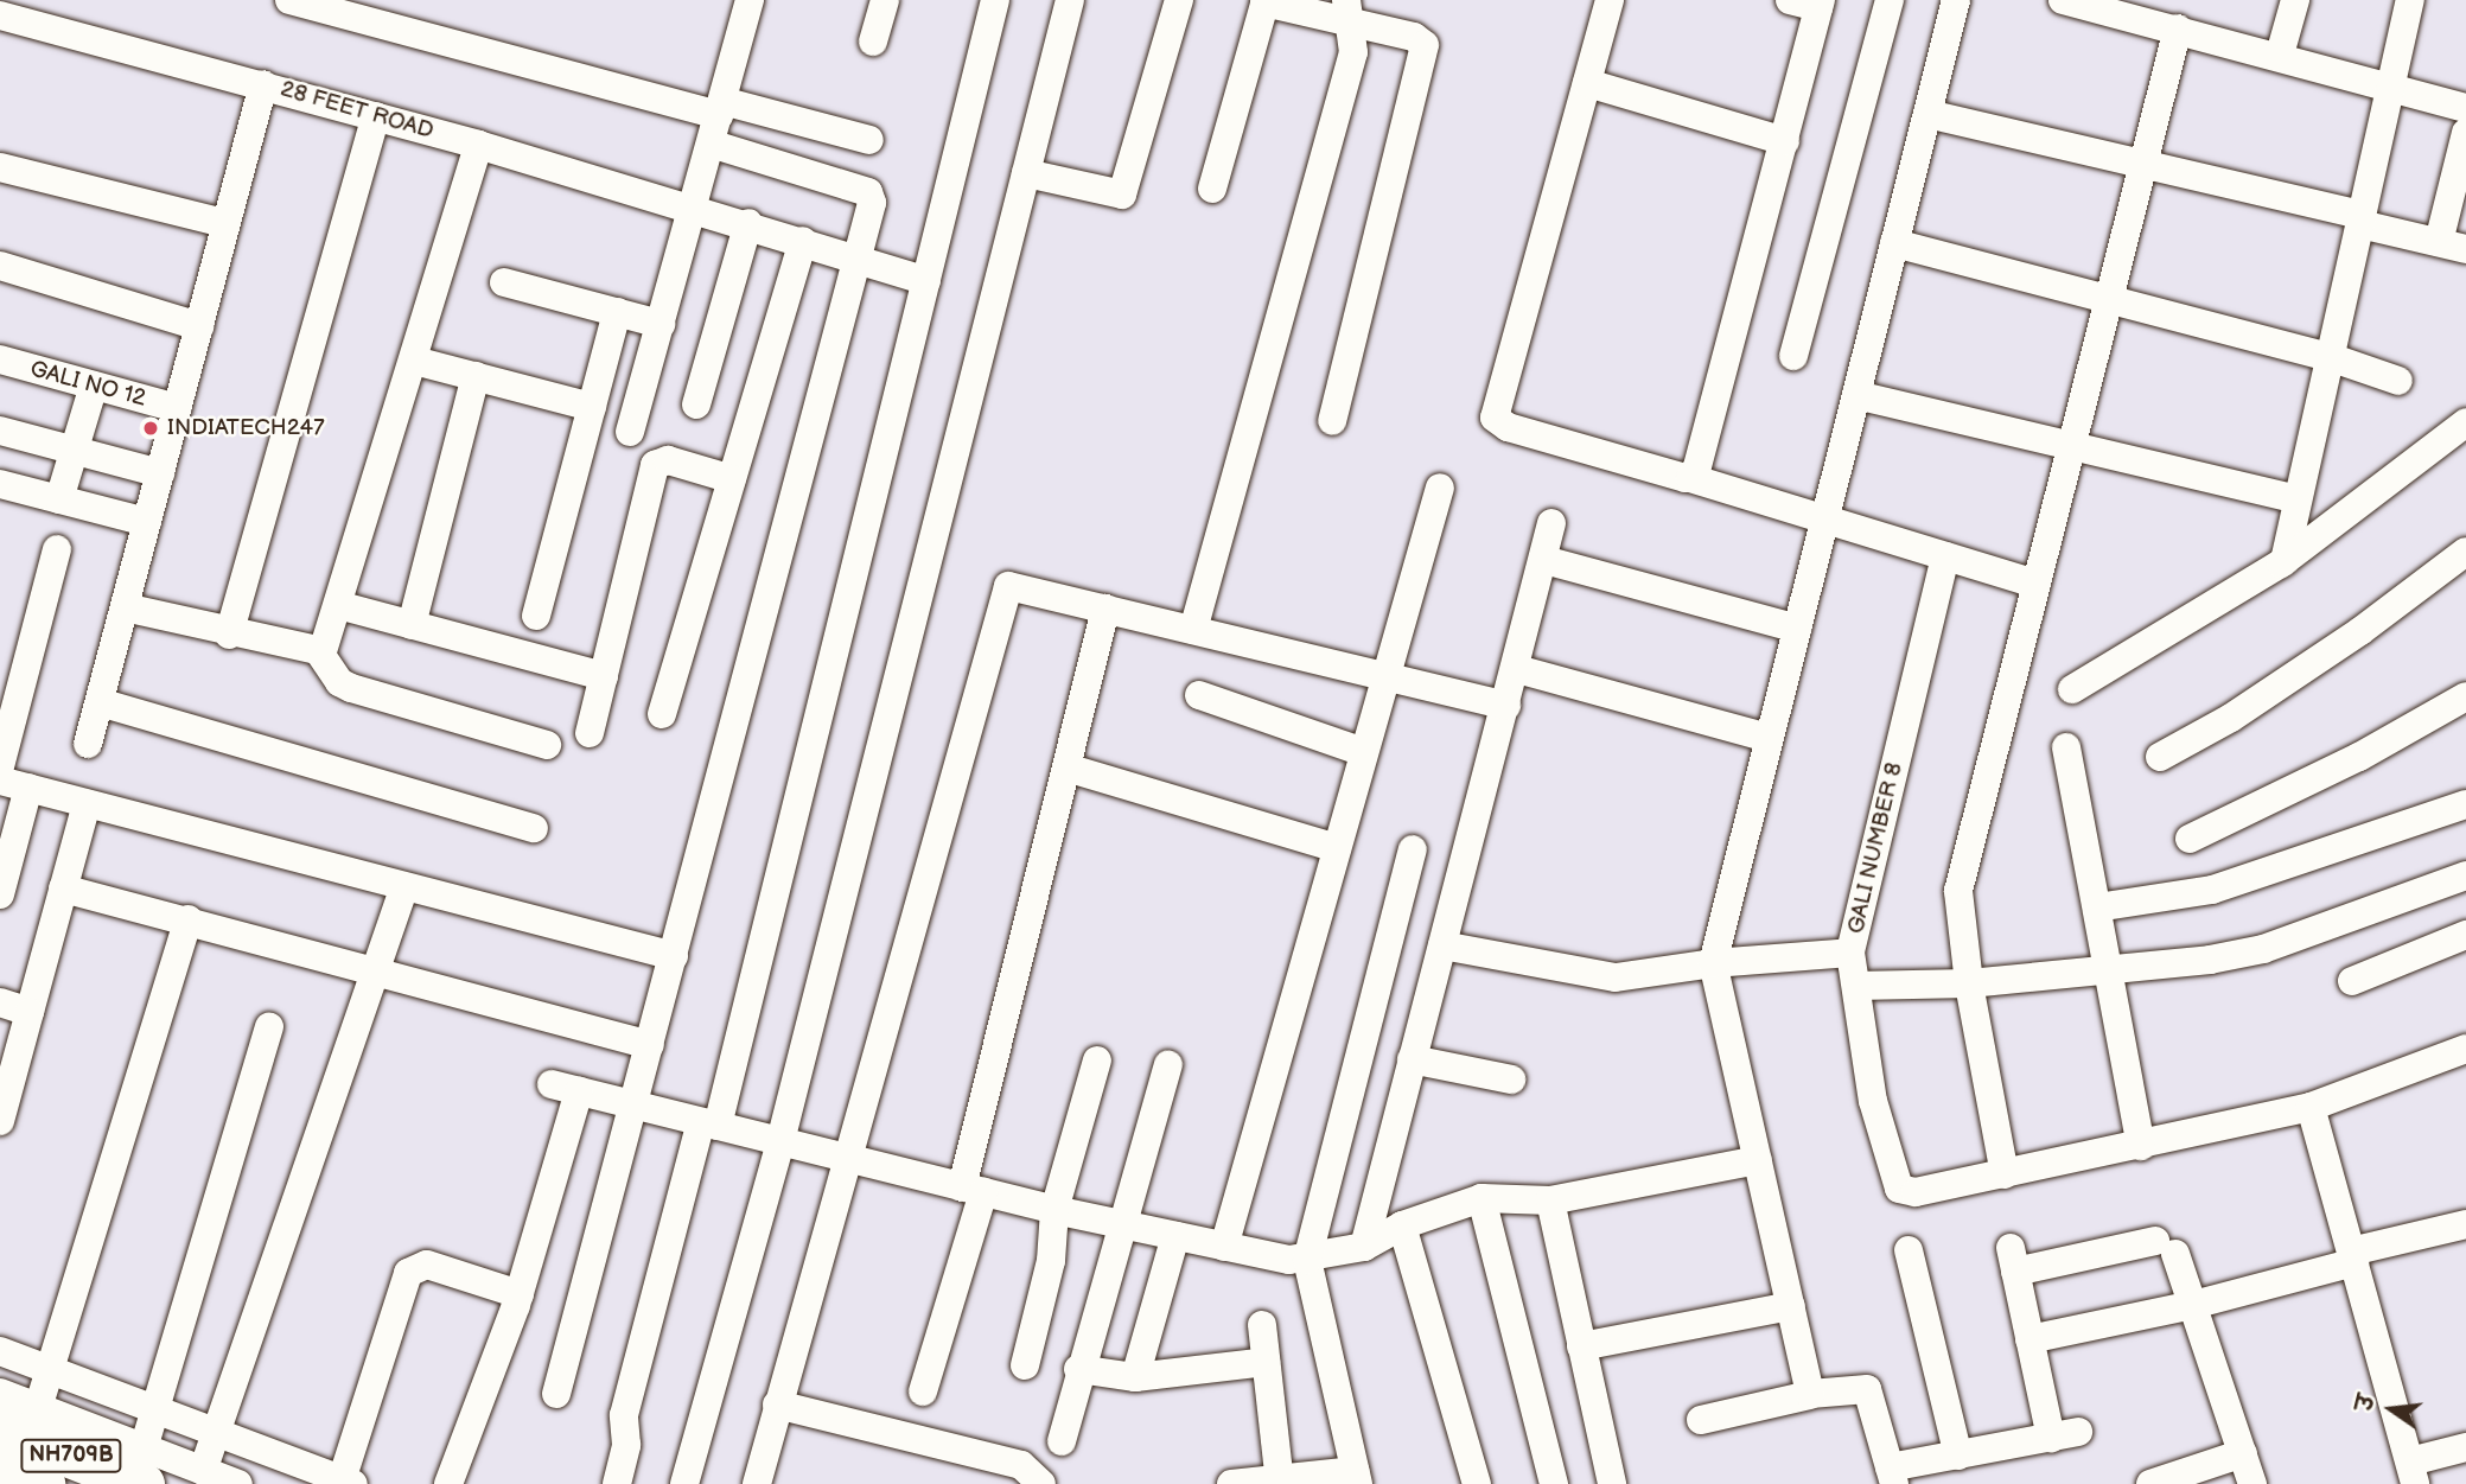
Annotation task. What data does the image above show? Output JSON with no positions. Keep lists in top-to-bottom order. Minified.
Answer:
{"streets":{"highway":["NH709B"],"street":["28 FEET ROAD","GALI NO 12","GALI NUMBER 8"]},"places":["INDIATECH247"],"north":"left"}
